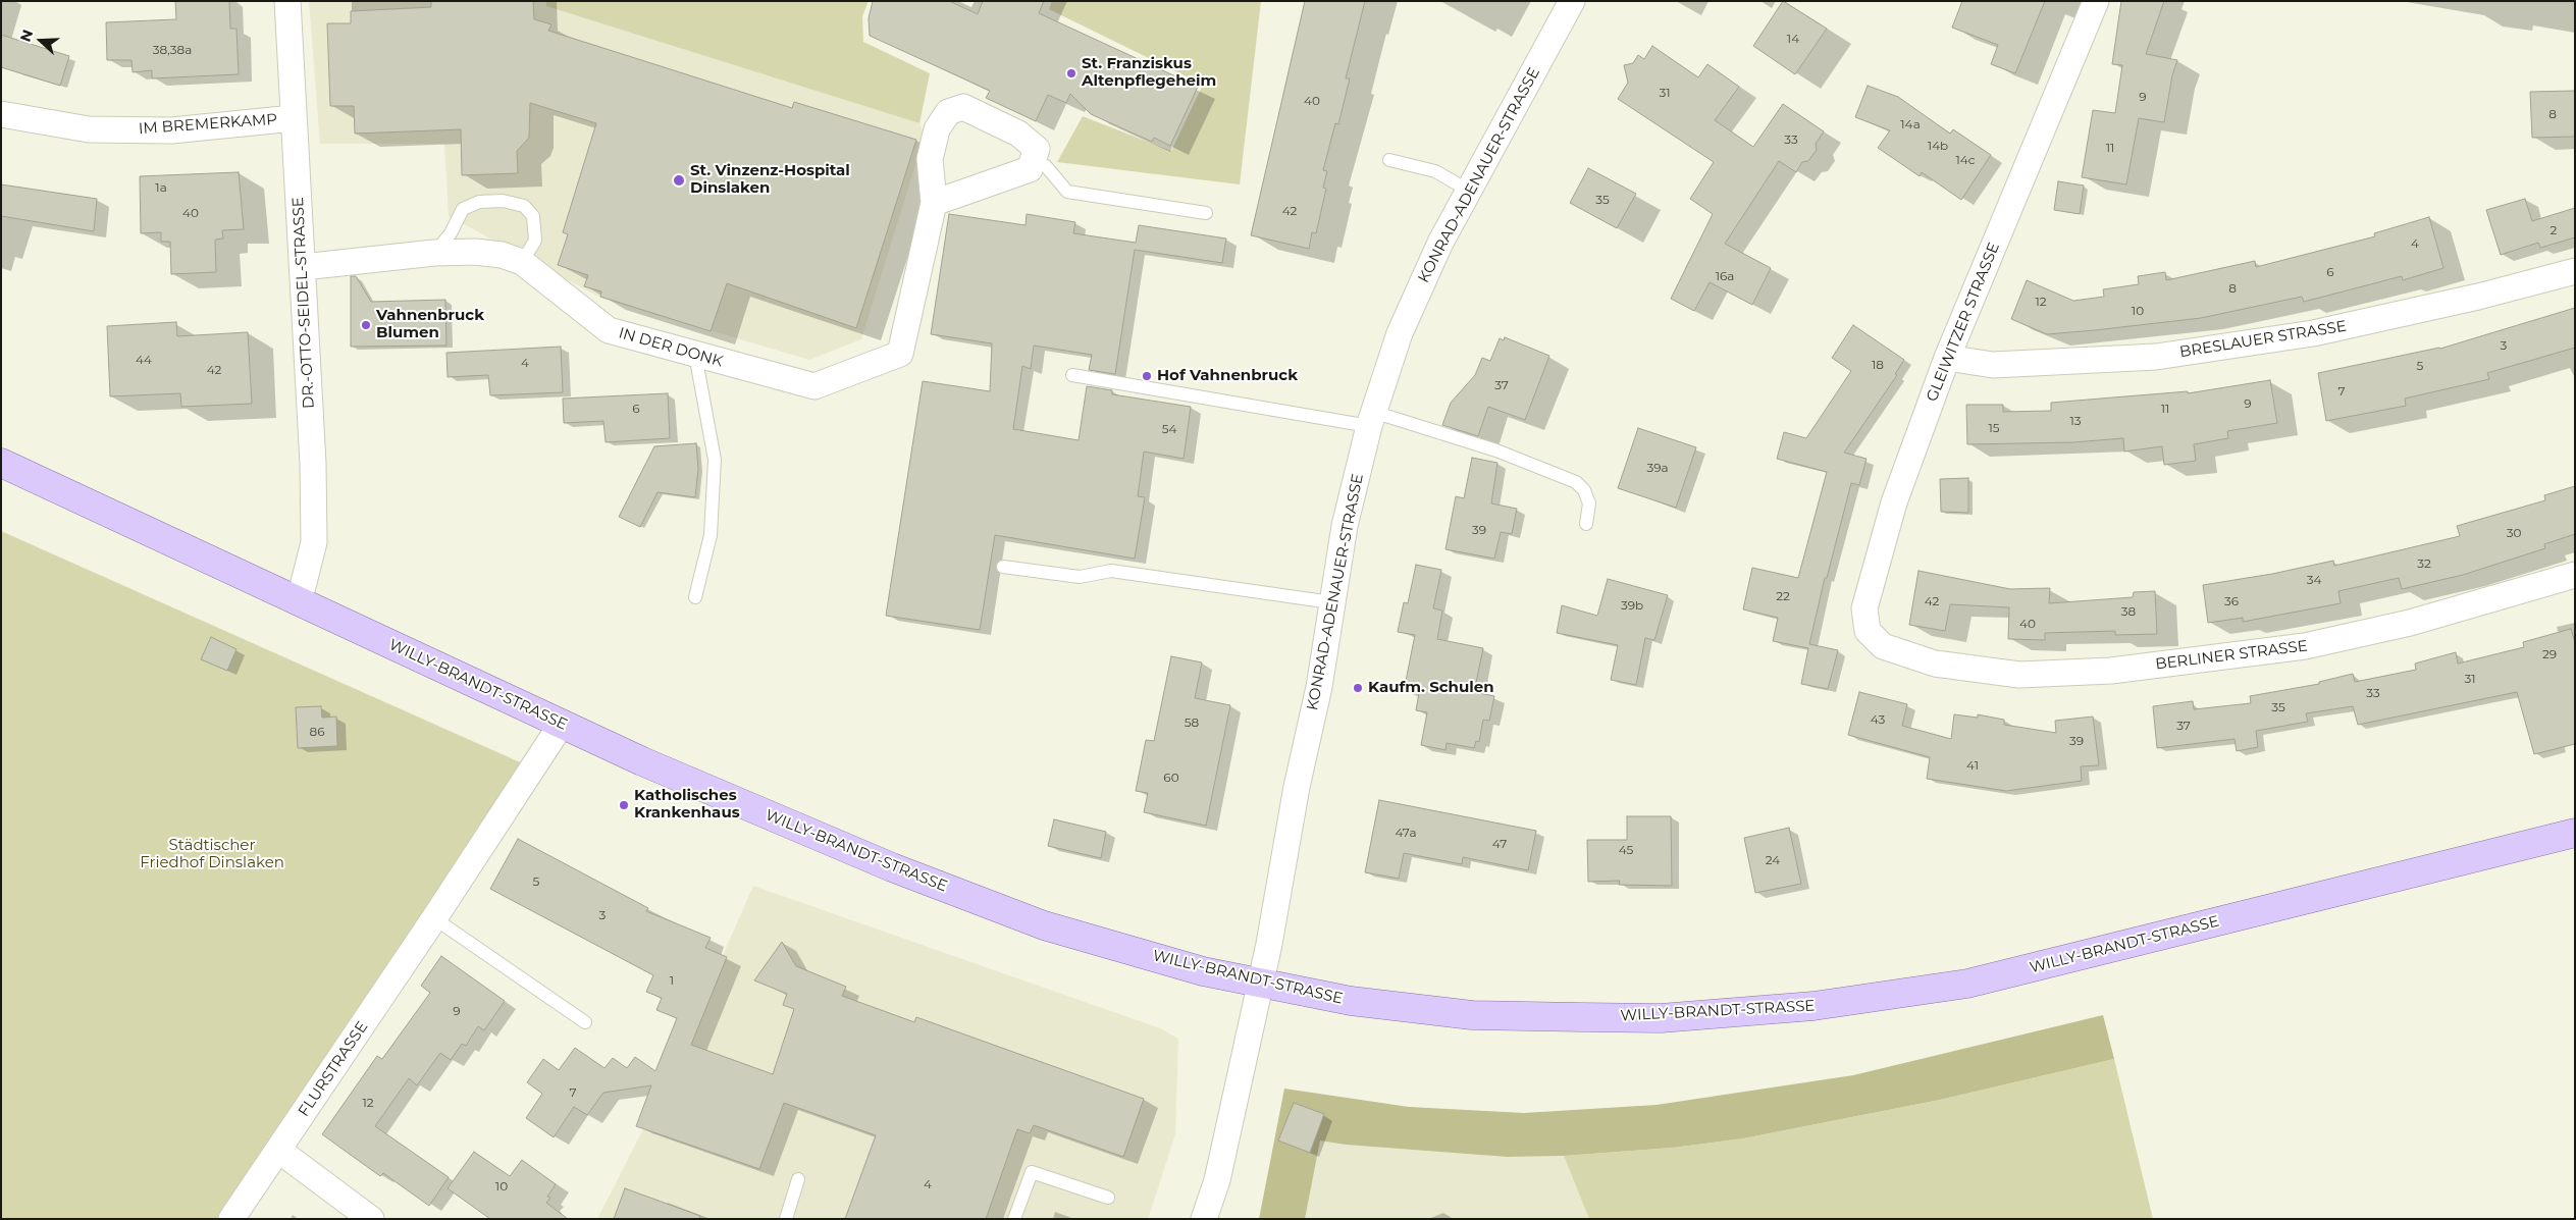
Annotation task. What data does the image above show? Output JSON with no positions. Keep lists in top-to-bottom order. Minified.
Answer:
{"streets":{"main road":["WILLY-BRANDT-STRASSE"],"street":["IM BREMERKAMP","KONRAD-ADENAUER-STRASSE","DR.-OTTO-SEIDEL-STRASSE","GLEIWITZER STRASSE","BRESLAUER STRASSE","IN DER DONK","BERLINER STRASSE","FLURSTRASSE"]},"crossings":[["IM BREMERKAMP","DR.-OTTO-SEIDEL-STRASSE"],["KONRAD-ADENAUER-STRASSE","WILLY-BRANDT-STRASSE"],["DR.-OTTO-SEIDEL-STRASSE","IN DER DONK"],["DR.-OTTO-SEIDEL-STRASSE","WILLY-BRANDT-STRASSE"],["GLEIWITZER STRASSE","BRESLAUER STRASSE"],["GLEIWITZER STRASSE","BERLINER STRASSE"],["WILLY-BRANDT-STRASSE","FLURSTRASSE"]],"parks":["Städtischer Friedhof Dinslaken"],"places":["St. Franziskus Altenpflegeheim","St. Vinzenz-Hospital Dinslaken","Vahnenbruck Blumen","Hof Vahnenbruck","Kaufm. Schulen","Katholisches Krankenhaus"],"house_numbers":["14","38,38a","31","9","40","8","14a","33","14b","11","14c","1a","35","42","40","2","4","6","16a","8","12","10","3","44","4","18","5","42","37","7","9","6","11","13","15","54","39a","39","30","32","34","22","42","36","39b","38","40","29","31","33","35","43","58","37","86","39","41","60","47a","47","45","24","5","3","1","9","7","12","4","10"],"north":"left"}
